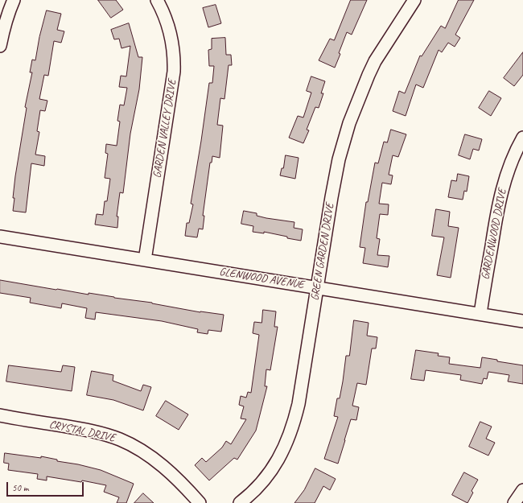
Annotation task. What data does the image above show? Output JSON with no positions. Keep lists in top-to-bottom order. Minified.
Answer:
{"streets":{"street":["GARDEN VALLEY DRIVE","GARDENWOOD DRIVE","GREEN GARDEN DRIVE","GLENWOOD AVENUE","CRYSTAL DRIVE"]},"crossings":[["GARDEN VALLEY DRIVE","GLENWOOD AVENUE"],["GARDENWOOD DRIVE","GLENWOOD AVENUE"],["GREEN GARDEN DRIVE","GLENWOOD AVENUE"]],"scale_bar":"50 m"}
